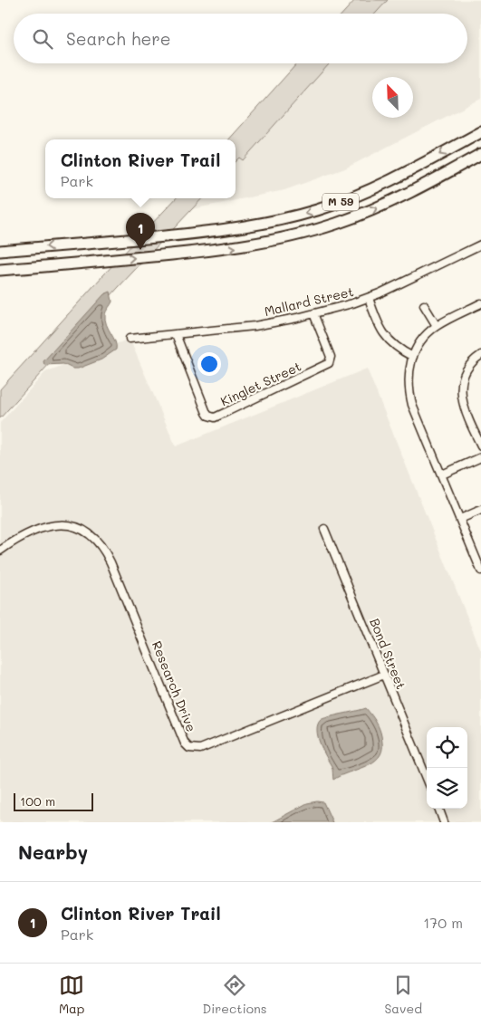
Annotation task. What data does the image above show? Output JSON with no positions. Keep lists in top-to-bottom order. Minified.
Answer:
{"streets":{"highway":["M 59"],"street":["Mallard Street","Kinglet Street","Bond Street","Research Drive"]},"crossings":[["Mallard Street","Kinglet Street"],["Bond Street","Research Drive"]],"scale_bar":"100 m","north":"top left","page":{"search":"Search here","popup":["Clinton River Trail","Park"],"pins":"1","scale":"100 m","heading":"Nearby","list":[{"mark":"1","name":"Clinton River Trail","note":"Park","value":"170 m"}],"nav":["Map","Directions","Saved"]}}
